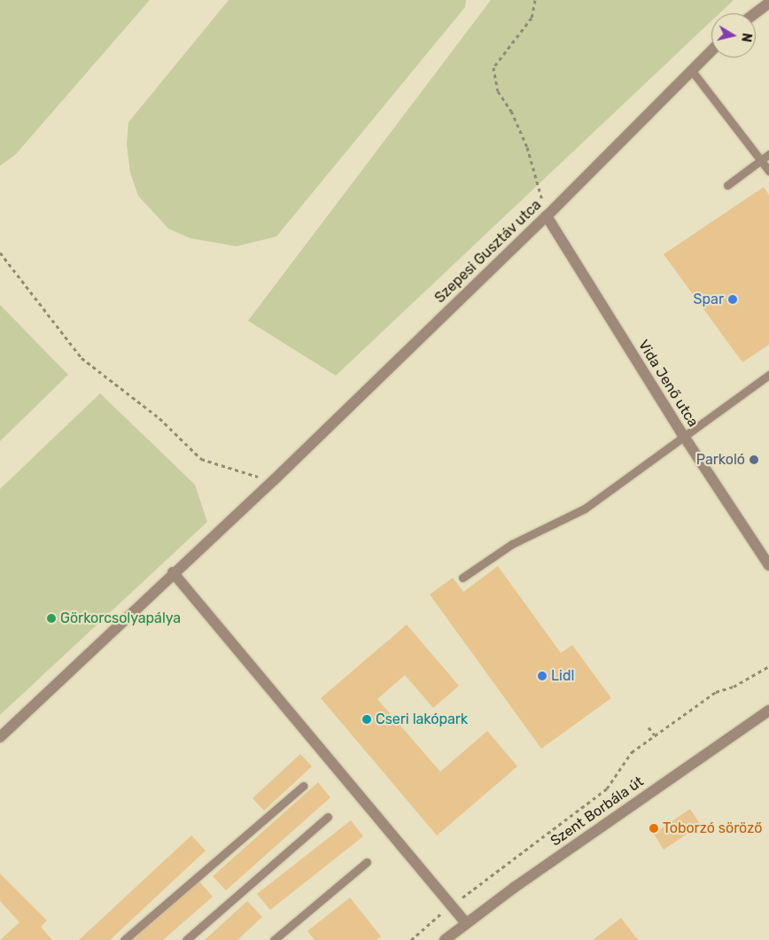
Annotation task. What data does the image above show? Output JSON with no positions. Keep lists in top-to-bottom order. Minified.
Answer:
{"streets":{"street":["Szepesi Gusztáv utca","Vida Jenő utca","Szent Borbála út"]},"crossings":[["Szepesi Gusztáv utca","Vida Jenő utca"]],"places":["Spar","Parkoló","Görkorcsolyapálya","Lidl","Cseri lakópark","Toborzó söröző"],"north":"right"}
